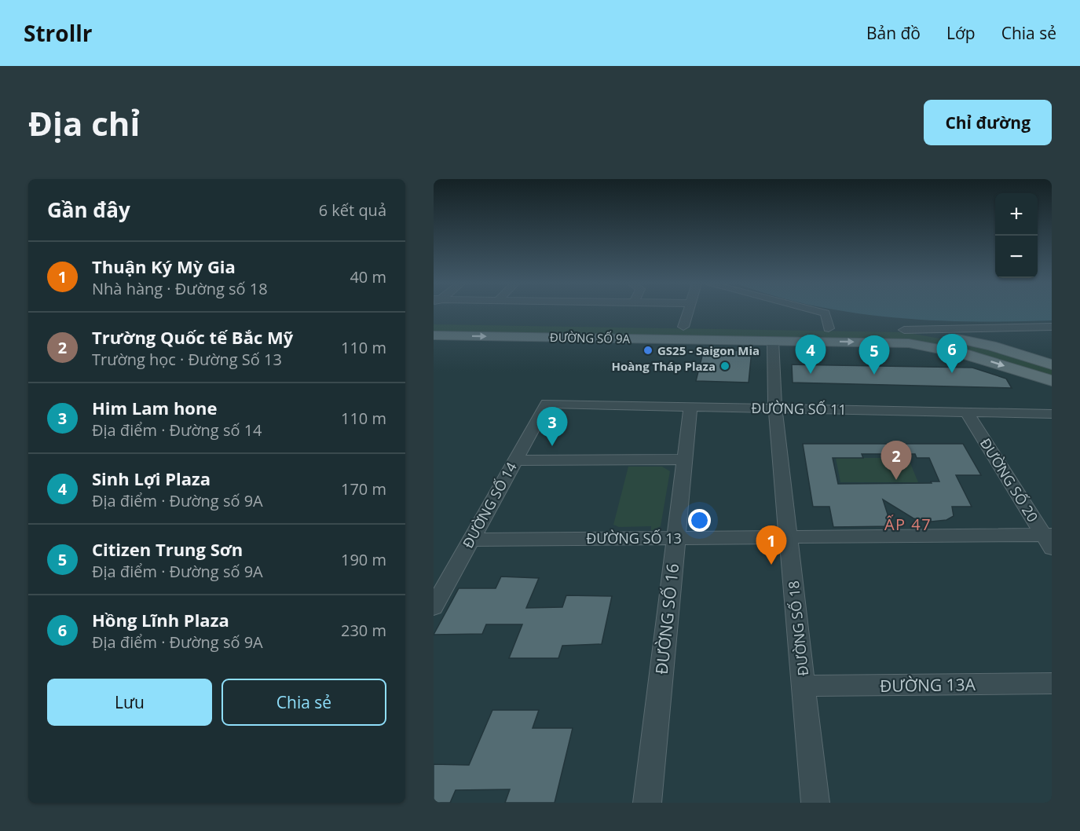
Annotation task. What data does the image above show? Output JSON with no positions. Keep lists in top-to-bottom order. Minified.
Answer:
{"streets":{"main road":["ĐƯỜNG SỐ 9A"],"street":["ĐƯỜNG SỐ 11","ĐƯỜNG SỐ 20","ĐƯỜNG SỐ 14","ĐƯỜNG SỐ 13","ĐƯỜNG SỐ 16","ĐƯỜNG SỐ 18","ĐƯỜNG 13A"]},"crossings":[["ĐƯỜNG SỐ 9A","ĐƯỜNG SỐ 18"],["ĐƯỜNG SỐ 11","ĐƯỜNG SỐ 20"],["ĐƯỜNG SỐ 11","ĐƯỜNG SỐ 14"],["ĐƯỜNG SỐ 11","ĐƯỜNG SỐ 16"],["ĐƯỜNG SỐ 11","ĐƯỜNG SỐ 18"],["ĐƯỜNG SỐ 20","ĐƯỜNG SỐ 13"],["ĐƯỜNG SỐ 14","ĐƯỜNG SỐ 13"],["ĐƯỜNG SỐ 13","ĐƯỜNG SỐ 16"],["ĐƯỜNG SỐ 13","ĐƯỜNG SỐ 18"],["ĐƯỜNG SỐ 18","ĐƯỜNG 13A"]],"districts":["ẤP 47"],"places":["GS25 - Saigon Mia","Hoàng Tháp Plaza"],"page":{"header":"Strollr","nav":["Bản đồ","Lớp","Chia sẻ"],"buttons":["Chỉ đường",["Lưu","Chia sẻ"]],"title":"Địa chỉ","heading":["Gần đây","6 kết quả"],"map_buttons":["+","−"],"list":[{"mark":"1","name":"Thuận Ký Mỳ Gia","note":"Nhà hàng · Đường số 18","value":"40 m"},{"mark":"2","name":"Trường Quốc tế Bắc Mỹ","note":"Trường học · Đường Số 13","value":"110 m"},{"mark":"3","name":"Him Lam hone","note":"Địa điểm · Đường số 14","value":"110 m"},{"mark":"4","name":"Sinh Lợi Plaza","note":"Địa điểm · Đường số 9A","value":"170 m"},{"mark":"5","name":"Citizen Trung Sơn","note":"Địa điểm · Đường số 9A","value":"190 m"},{"mark":"6","name":"Hồng Lĩnh Plaza","note":"Địa điểm · Đường số 9A","value":"230 m"}],"pins":["6","4","5","3","2","1"]}}
